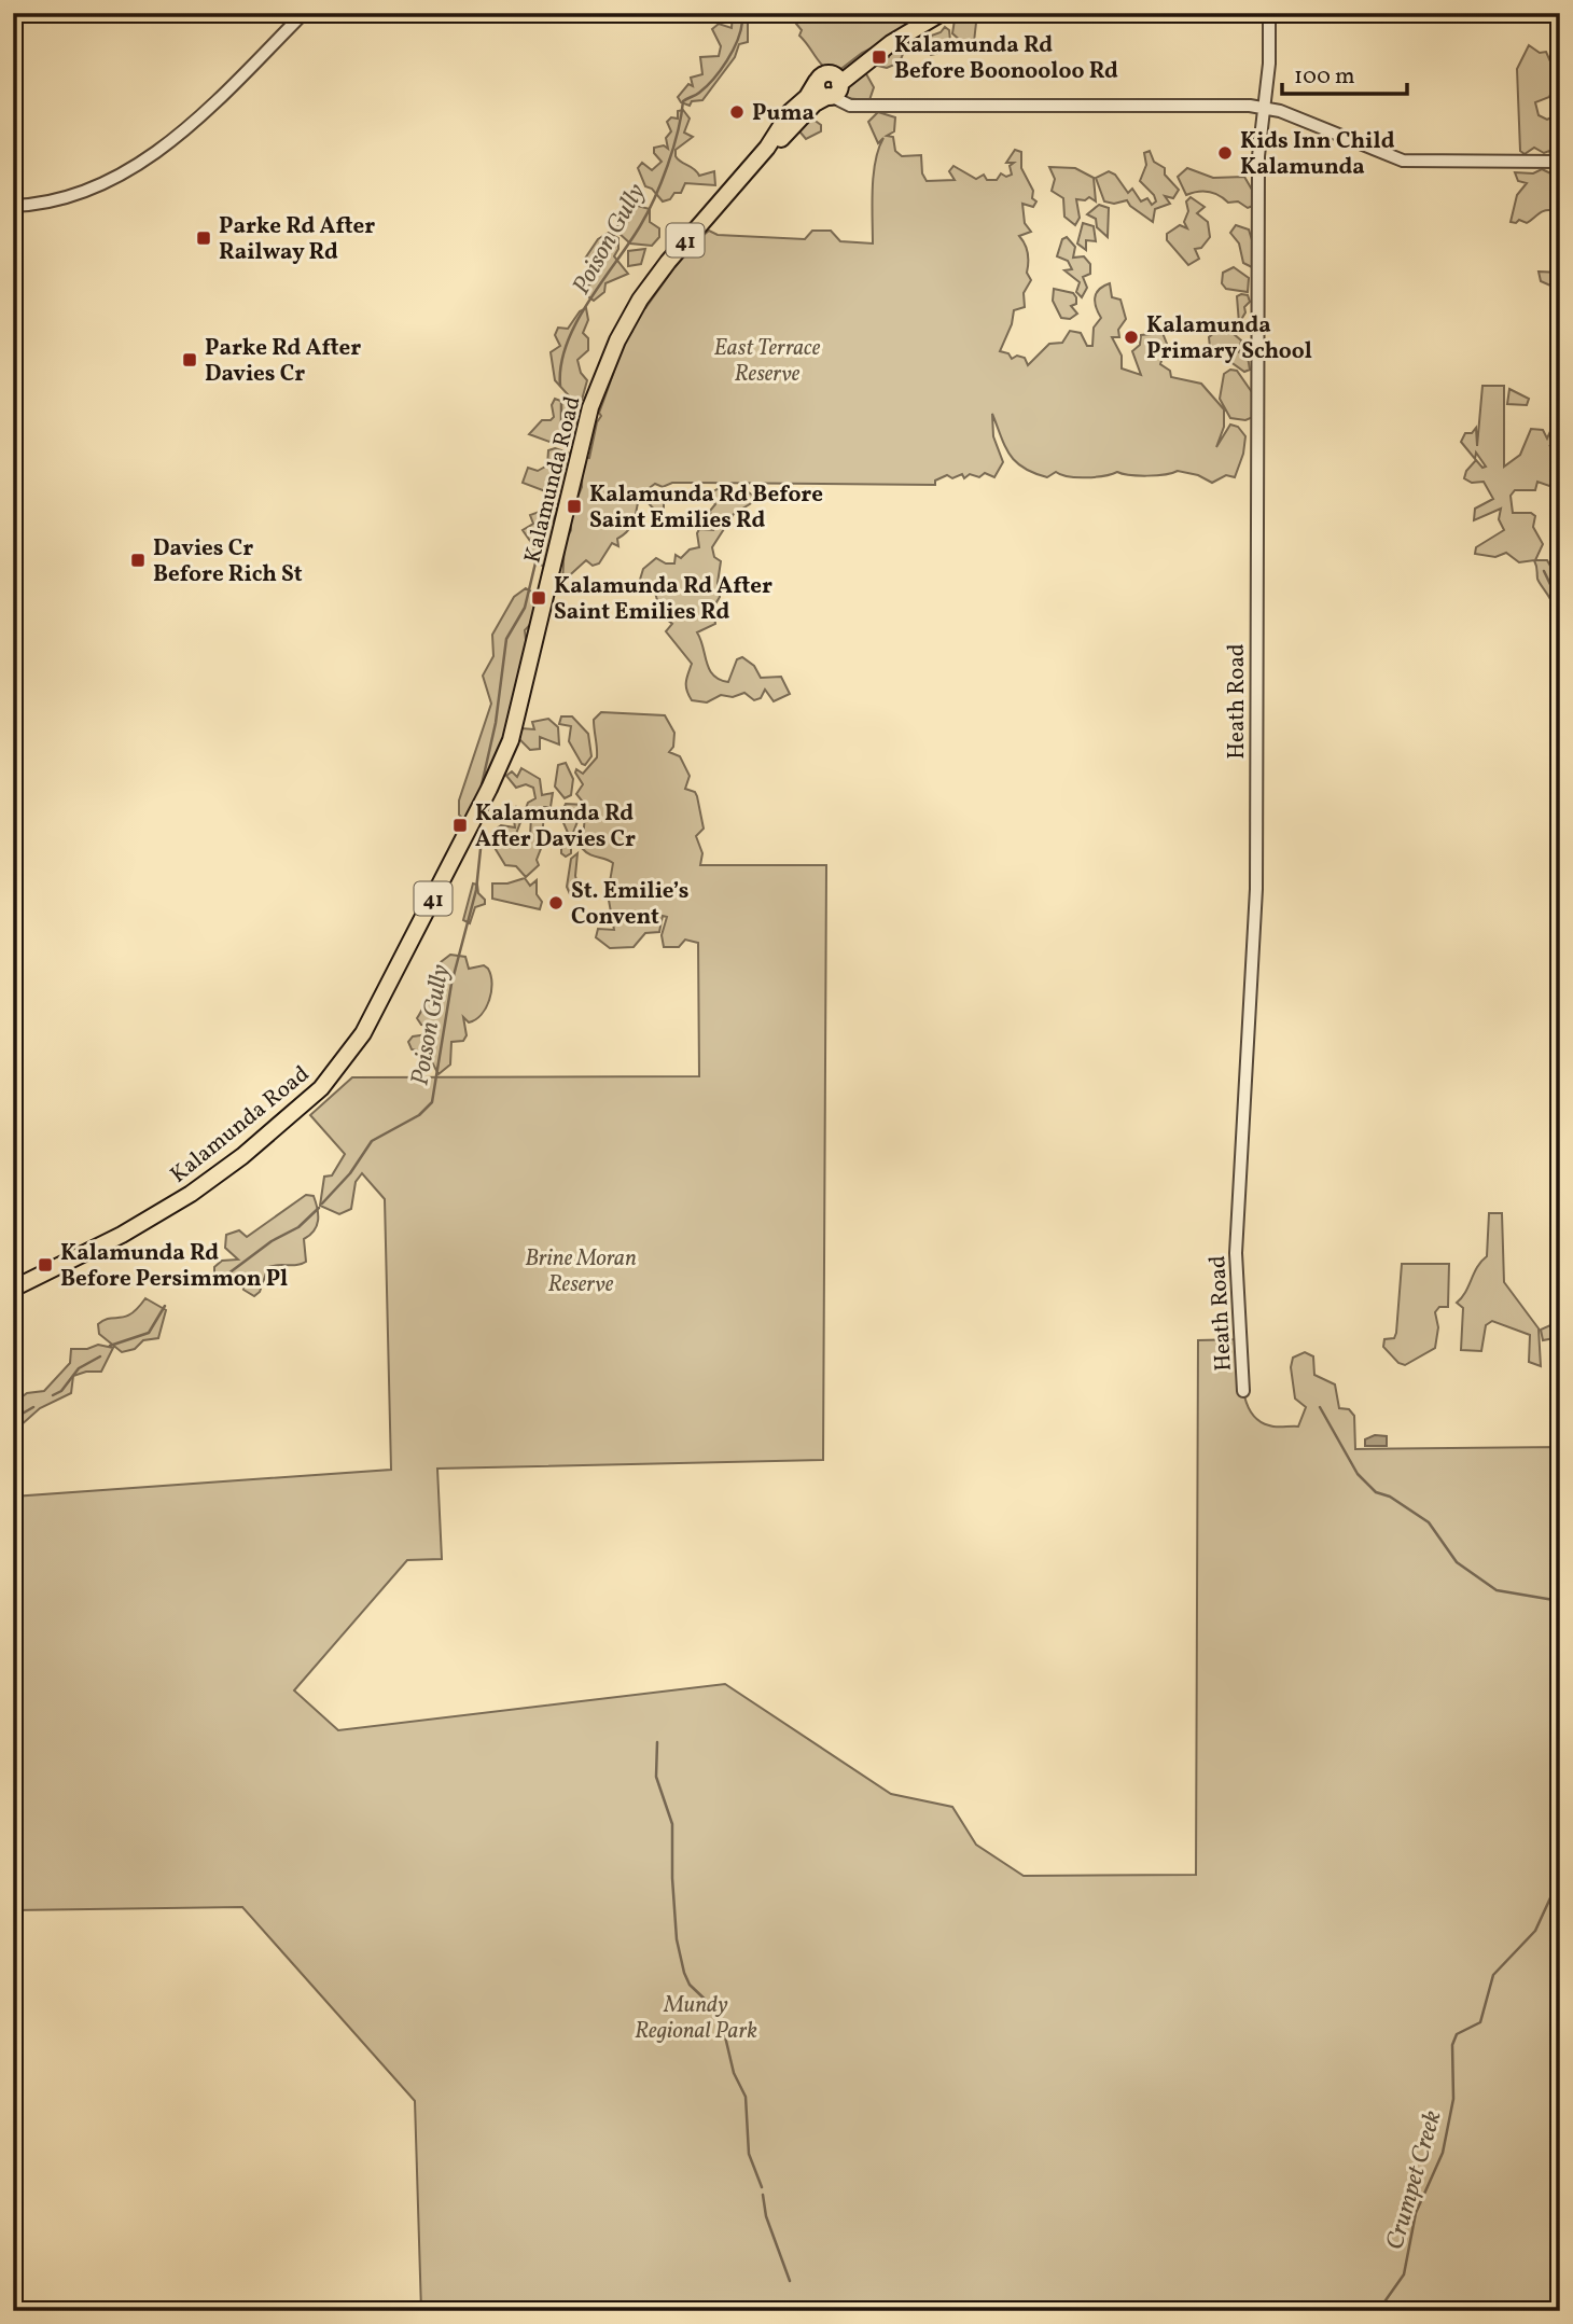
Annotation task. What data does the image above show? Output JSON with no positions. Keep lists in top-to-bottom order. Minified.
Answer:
{"streets":{"main road":["41","Kalamunda Road"],"street":["Heath Road"]},"water":["Poison Gully","Crumpet Creek"],"parks":["East Terrace Reserve","Brine Moran Reserve","Mundy Regional Park"],"places":{"transit":["Kalamunda Rd Before Boonooloo Rd","Parke Rd After Railway Rd","Parke Rd After Davies Cr","Kalamunda Rd Before Saint Emilies Rd","Davies Cr Before Rich St","Kalamunda Rd After Saint Emilies Rd","Kalamunda Rd After Davies Cr","Kalamunda Rd Before Persimmon Pl"],"other":["Puma","Kids Inn Child Kalamunda","Kalamunda Primary School","St. Emilie’s Convent"]},"scale_bar":"100 m"}
